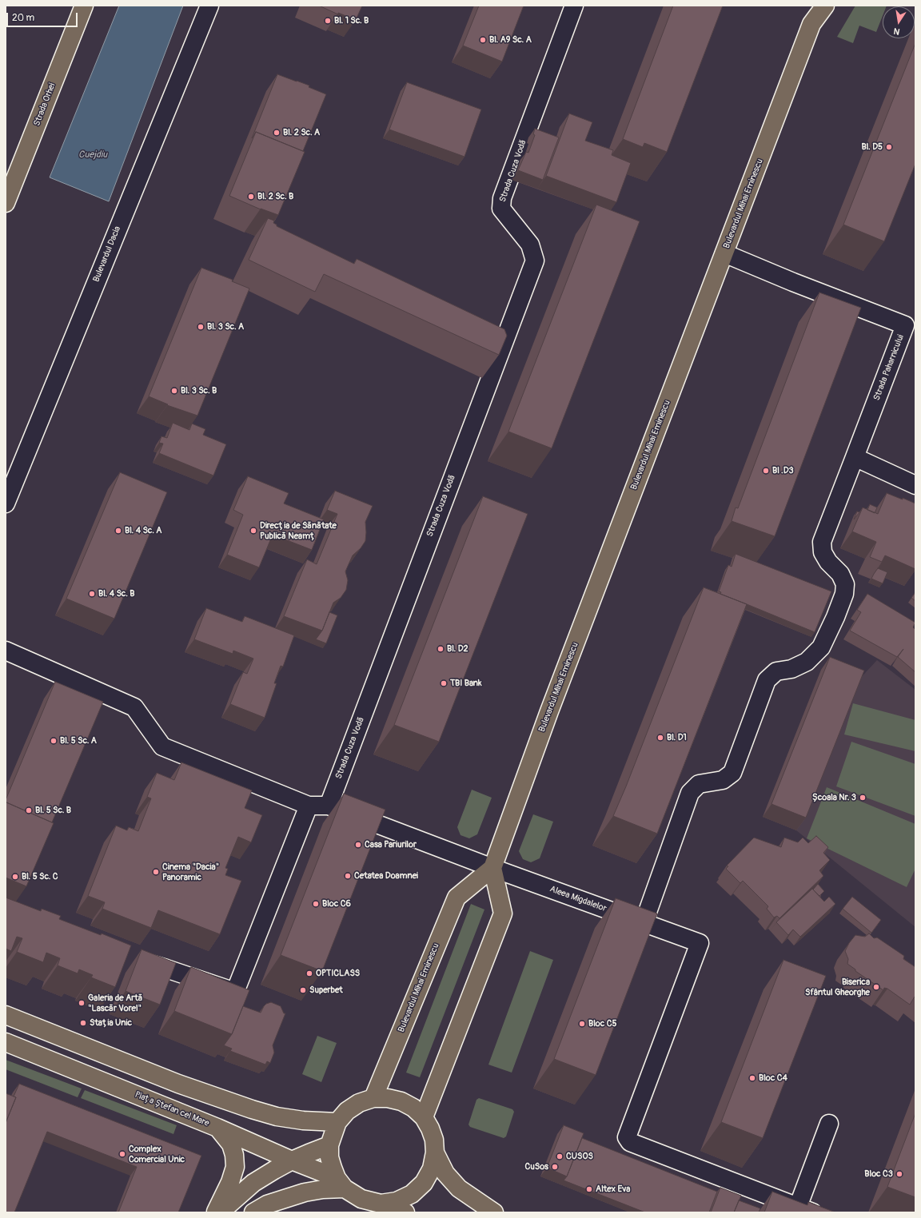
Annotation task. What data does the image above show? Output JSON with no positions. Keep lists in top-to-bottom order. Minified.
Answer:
{"streets":{"main road":["Strada Orhei","Bulevardul Mihai Eminescu","Piața Ștefan cel Mare"],"street":["Strada Cuza Vodă","Bulevardul Dacia","Strada Paharnicului","Aleea Migdalelor"]},"crossings":[["Strada Cuza Vodă","Aleea Migdalelor"],["Bulevardul Mihai Eminescu","Strada Paharnicului"],["Bulevardul Mihai Eminescu","Aleea Migdalelor"],["Bulevardul Mihai Eminescu","Piața Ștefan cel Mare"]],"water":["Cuejdiu"],"places":["Bl. 1 Sc. B","Bl. A9 Sc. A","Bl. 2 Sc. A","Bl. D5","Bl. 2 Sc. B","Bl. 3 Sc. A","Bl. 3 Sc. B","Bl .D3","Bl. 4 Sc. A","Direcția de Sănătate Publică Neamț","Bl. 4 Sc. B","Bl. D2","TBI Bank","Bl. D1","Bl. 5 Sc. A","Școala Nr. 3","Bl. 5 Sc. B","Casa Pariurilor","Cinema \"Dacia\" Panoramic","Cetatea Doamnei","Bl. 5 Sc. C","Bloc C6","OPTICLASS","Biserica Sfântul Gheorghe","Superbet","Galeria de Artă \"Lascăr Vorel\"","Stația Unic","Bloc C5","Bloc C4","Complex Comercial Unic","CUSOS","CuSos","Bloc C3","Altex Eva"],"scale_bar":"20 m","north":"bottom"}
